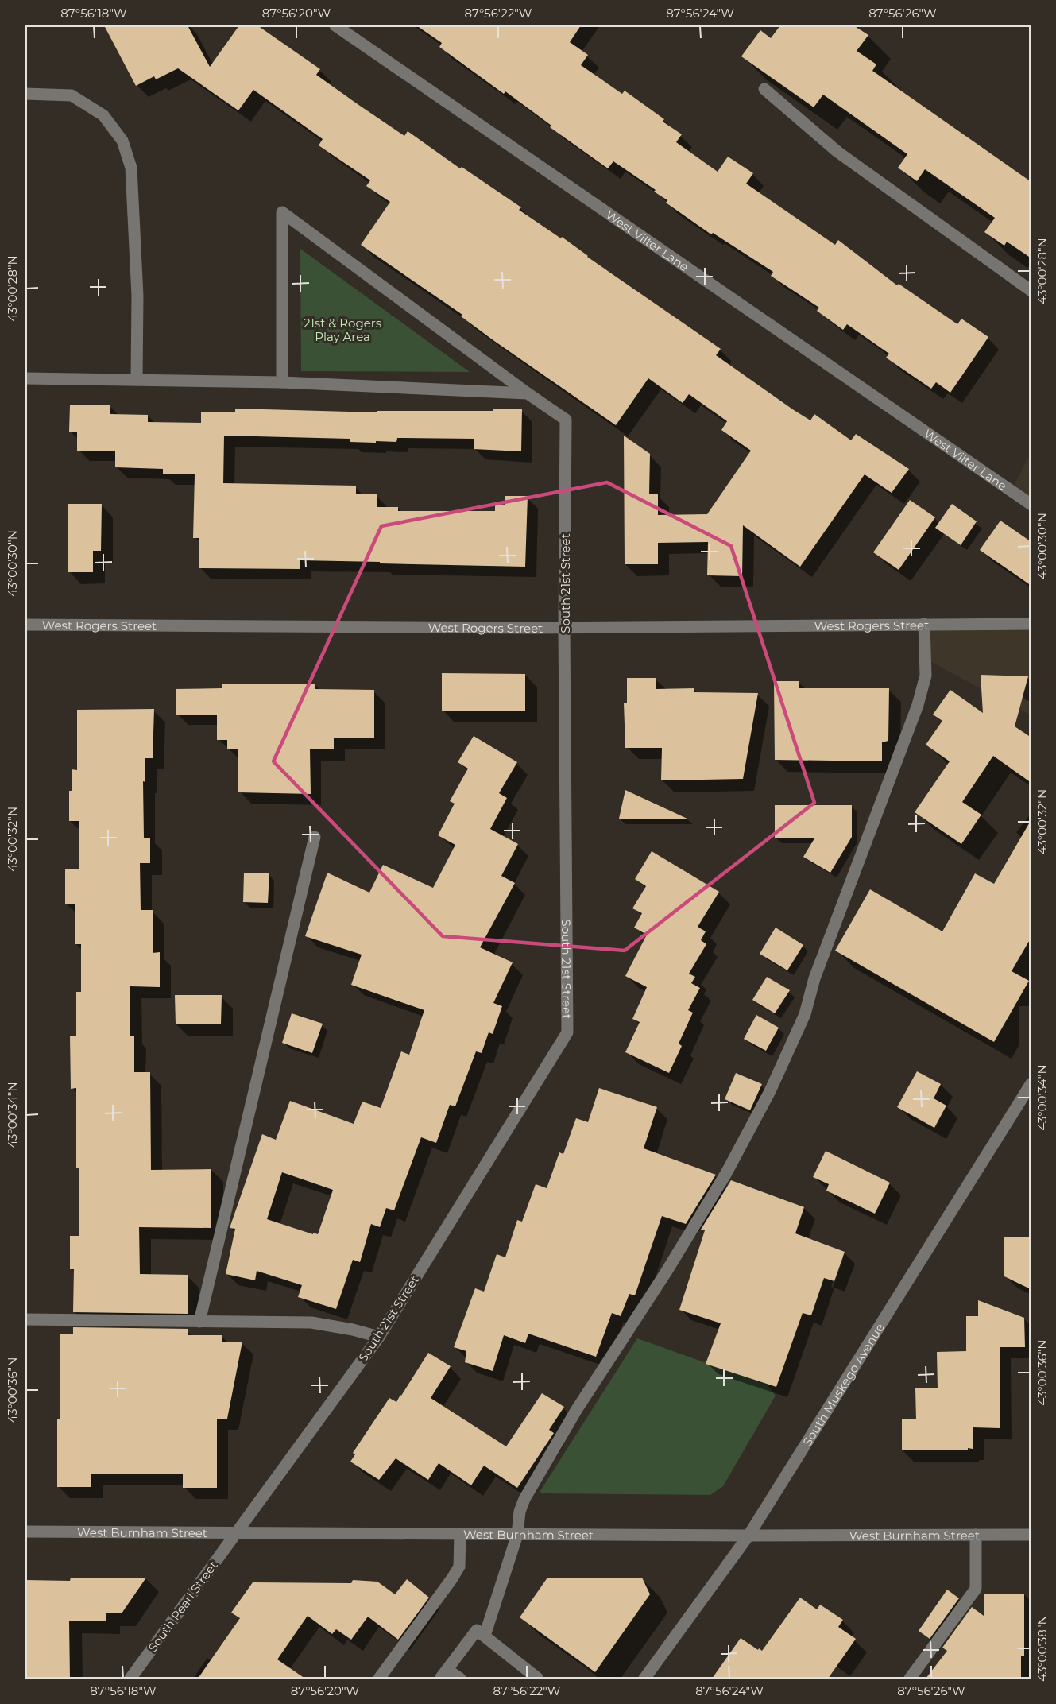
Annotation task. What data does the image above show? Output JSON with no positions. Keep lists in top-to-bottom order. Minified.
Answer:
{"streets":{"street":["West Vilter Lane","South 21st Street","West Rogers Street","South Muskego Avenue","West Burnham Street","South Pearl Street"]},"crossings":[["South 21st Street","West Rogers Street"],["South 21st Street","West Burnham Street"],["South 21st Street","South Pearl Street"],["South Muskego Avenue","West Burnham Street"],["West Burnham Street","South Pearl Street"]],"parks":["21st & Rogers Play Area"],"coordinates":["87°56'18\"W","87°56'20\"W","87°56'22\"W","87°56'24\"W","87°56'26\"W","43°00'28\"N","43°00'30\"N","43°00'32\"N","43°00'34\"N","43°00'36\"N","43°00'38\"N"]}
